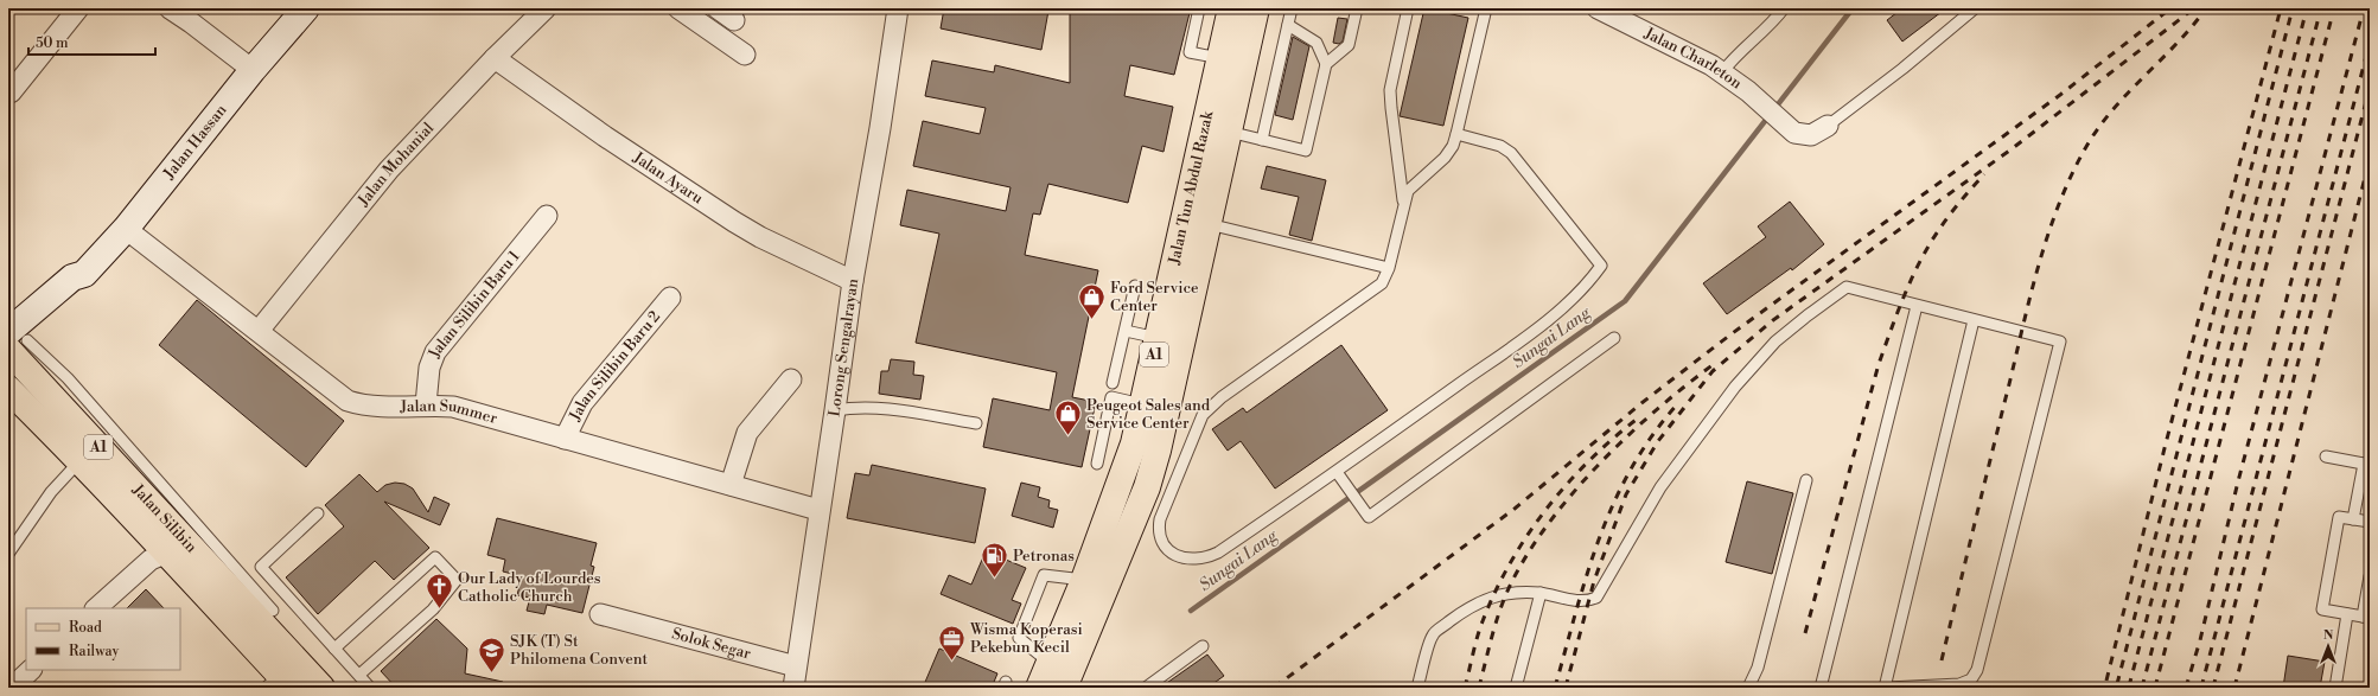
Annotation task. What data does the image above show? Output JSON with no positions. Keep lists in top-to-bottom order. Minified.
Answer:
{"streets":{"main road":["Jalan Tun Abdul Razak","A1","Jalan Silibin"],"street":["Jalan Charleton","Jalan Hassan","Jalan Mohanial","Jalan Ayaru","Jalan Silibin Baru 1","Lorong Sengalrayan","Jalan Silibin Baru 2","Jalan Summer","Solok Segar"]},"crossings":[["Jalan Hassan","Jalan Summer"],["Jalan Hassan","Jalan Silibin"],["Jalan Mohanial","Jalan Ayaru"],["Jalan Mohanial","Jalan Summer"],["Jalan Ayaru","Lorong Sengalrayan"],["Jalan Silibin Baru 1","Jalan Summer"],["Lorong Sengalrayan","Jalan Summer"],["Lorong Sengalrayan","Solok Segar"],["Jalan Silibin Baru 2","Jalan Summer"]],"water":["Sungai Lang"],"places":{"shop":["Ford Service Center","Peugeot Sales and Service Center"],"fuel station":["Petronas"],"church":["Our Lady of Lourdes Catholic Church"],"office":["Wisma Koperasi Pekebun Kecil"],"school or university":["SJK (T) St Philomena Convent"]},"legend":["Road","Railway"],"scale_bar":"50 m","north":"top"}
